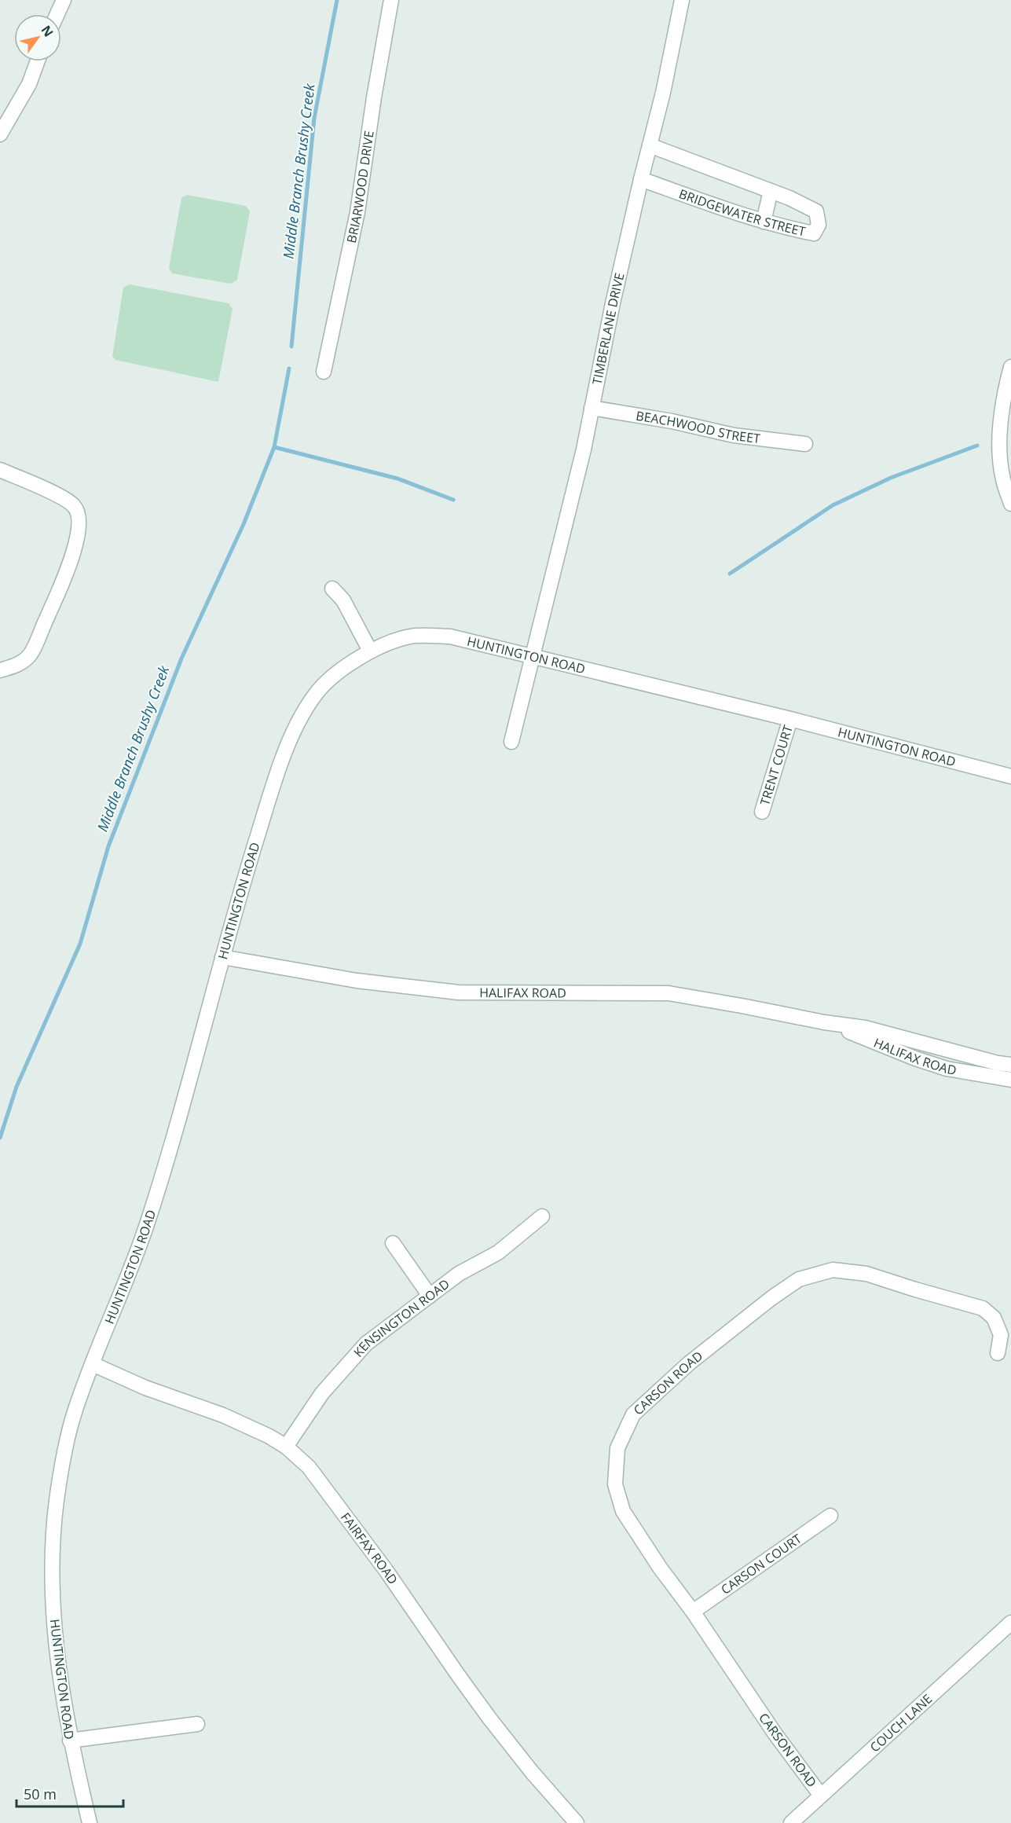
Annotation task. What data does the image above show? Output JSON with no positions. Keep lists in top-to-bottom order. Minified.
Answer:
{"streets":{"street":["BRIARWOOD DRIVE","BRIDGEWATER STREET","TIMBERLANE DRIVE","BEACHWOOD STREET","HUNTINGTON ROAD","TRENT COURT","HALIFAX ROAD","KENSINGTON ROAD","CARSON ROAD","FAIRFAX ROAD","CARSON COURT","COUCH LANE"]},"crossings":[["BRIDGEWATER STREET","TIMBERLANE DRIVE"],["TIMBERLANE DRIVE","BEACHWOOD STREET"],["TIMBERLANE DRIVE","HUNTINGTON ROAD"],["HUNTINGTON ROAD","TRENT COURT"],["HUNTINGTON ROAD","HALIFAX ROAD"],["HUNTINGTON ROAD","FAIRFAX ROAD"],["KENSINGTON ROAD","FAIRFAX ROAD"],["CARSON ROAD","CARSON COURT"],["CARSON ROAD","COUCH LANE"]],"water":["Middle Branch Brushy Creek"],"scale_bar":"50 m","north":"top right"}
